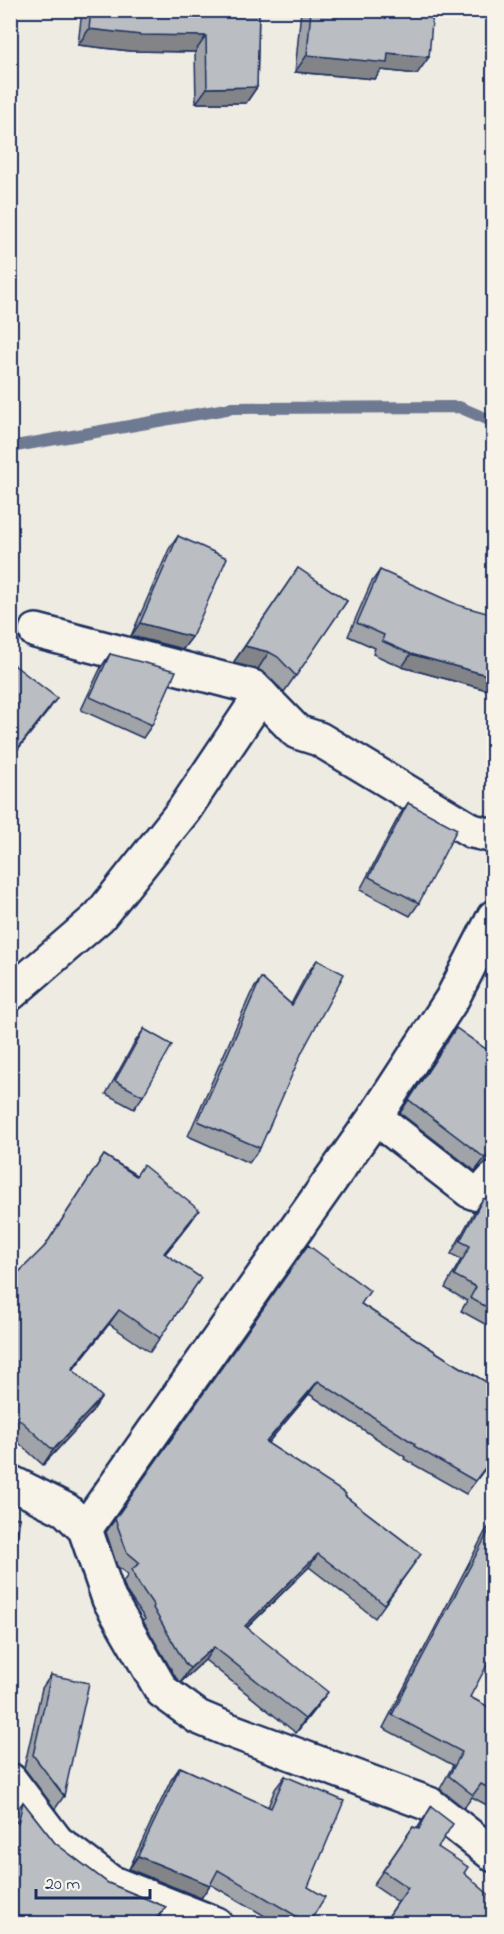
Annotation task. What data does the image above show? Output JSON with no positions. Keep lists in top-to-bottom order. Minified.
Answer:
{"scale_bar":"20 m"}
